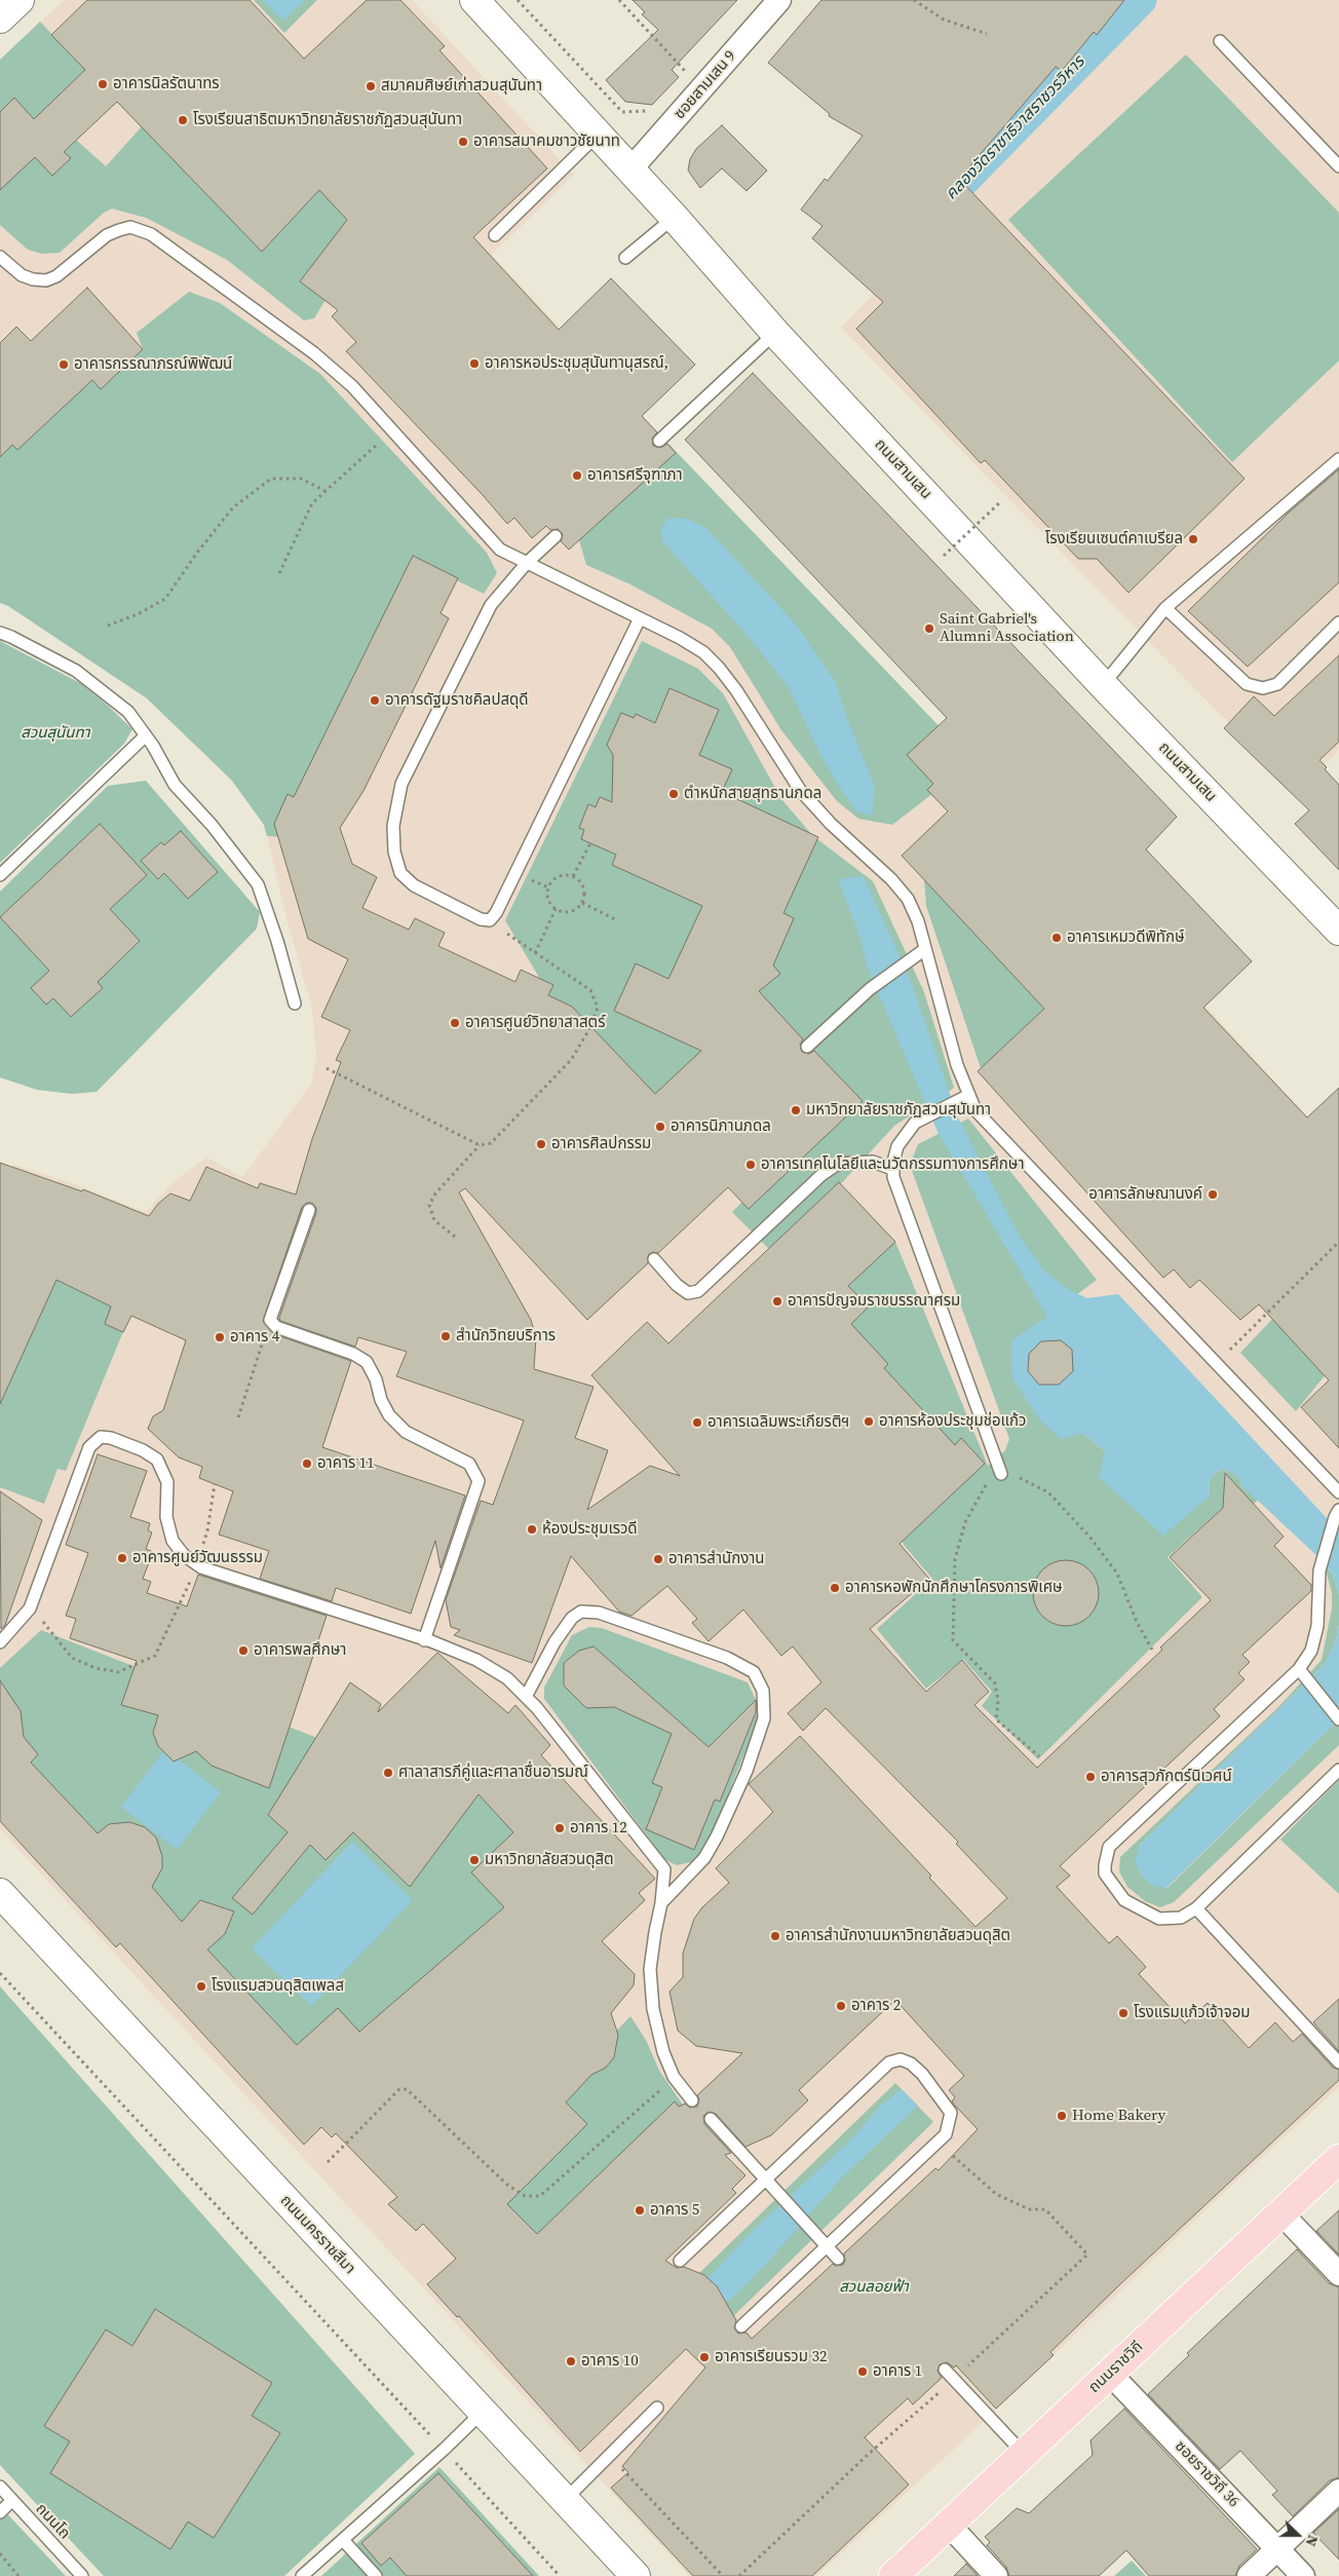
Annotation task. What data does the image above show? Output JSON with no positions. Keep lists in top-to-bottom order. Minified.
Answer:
{"streets":{"main road":["ถนนสามเสน","ถนนนครราชสีมา","ถนนราชวิถี"],"street":["ซอยสามเสน 9","ซอยราชวิถี 36"],"lane":["ถนนโถ"]},"crossings":[["ซอยสามเสน 9","ถนนสามเสน"],["ถนนราชวิถี","ซอยราชวิถี 36"]],"water":["คลองวัดราชาธิวาสราชวรวิหาร"],"parks":["สวนสุนันทา","สวนลอยฟ้า"],"places":["อาคารนิลรัตนาทร","สมาคมศิษย์เก่าสวนสุนันทา","โรงเรียนสาธิตมหาวิทยาลัยราชภัฏสวนสุนันทา","อาคารสมาคมชาวชัยนาท","อาคารหอประชุมสุนันทานุสรณ์,","อาคารกรรณาภรณ์พิพัฒน์","อาคารศรีจุฑาภา","โรงเรียนเซนต์คาเบรียล","Saint Gabriel's Alumni Association","อาคารดัฐมราชคิลปสดุดี","ตำหนักสายสุทธานภดล","อาคารเหมวดีพิทักษ์","อาคารศูนย์วิทยาสาสตร์","มหาวิทยาลัยราชภัฏสวนสุนันทา","อาคารนิภานภดล","อาคารศิลปกรรม","อาคารเทคโนโลยีและนวัตกรรมทางการศึกษา","อาคารลักษณานงค์","อาคารปัญจมราชบรรณาศรม","สำนักวิทยบริการ","อาคาร 4","อาคารห้องประชุมช่อแก้ว","อาคารเฉลิมพระเกียรติฯ","อาคาร 11","ห้องประชุมเรวดี","อาคารศูนย์วัฒนธรรม","อาคารสำนักงาน","อาคารหอพักนักศึกษาโครงการพิเศษ","อาคารพลศึกษา","ศาลาสารภีคู่และศาลาชื่นอารมณ์","อาคารสุวภักตร์นิเวศน์","อาคาร 12","มหาวิทยาลัยสวนดุสิต","อาคารสำนักงานมหาวิทยาลัยสวนดุสิต","โรงแรมสวนดุสิตเพลส","อาคาร 2","โรงแรมแก้วเจ้าจอม","Home Bakery","อาคาร 5","อาคารเรียนรวม 32","อาคาร 10","อาคาร 1"],"north":"right"}
